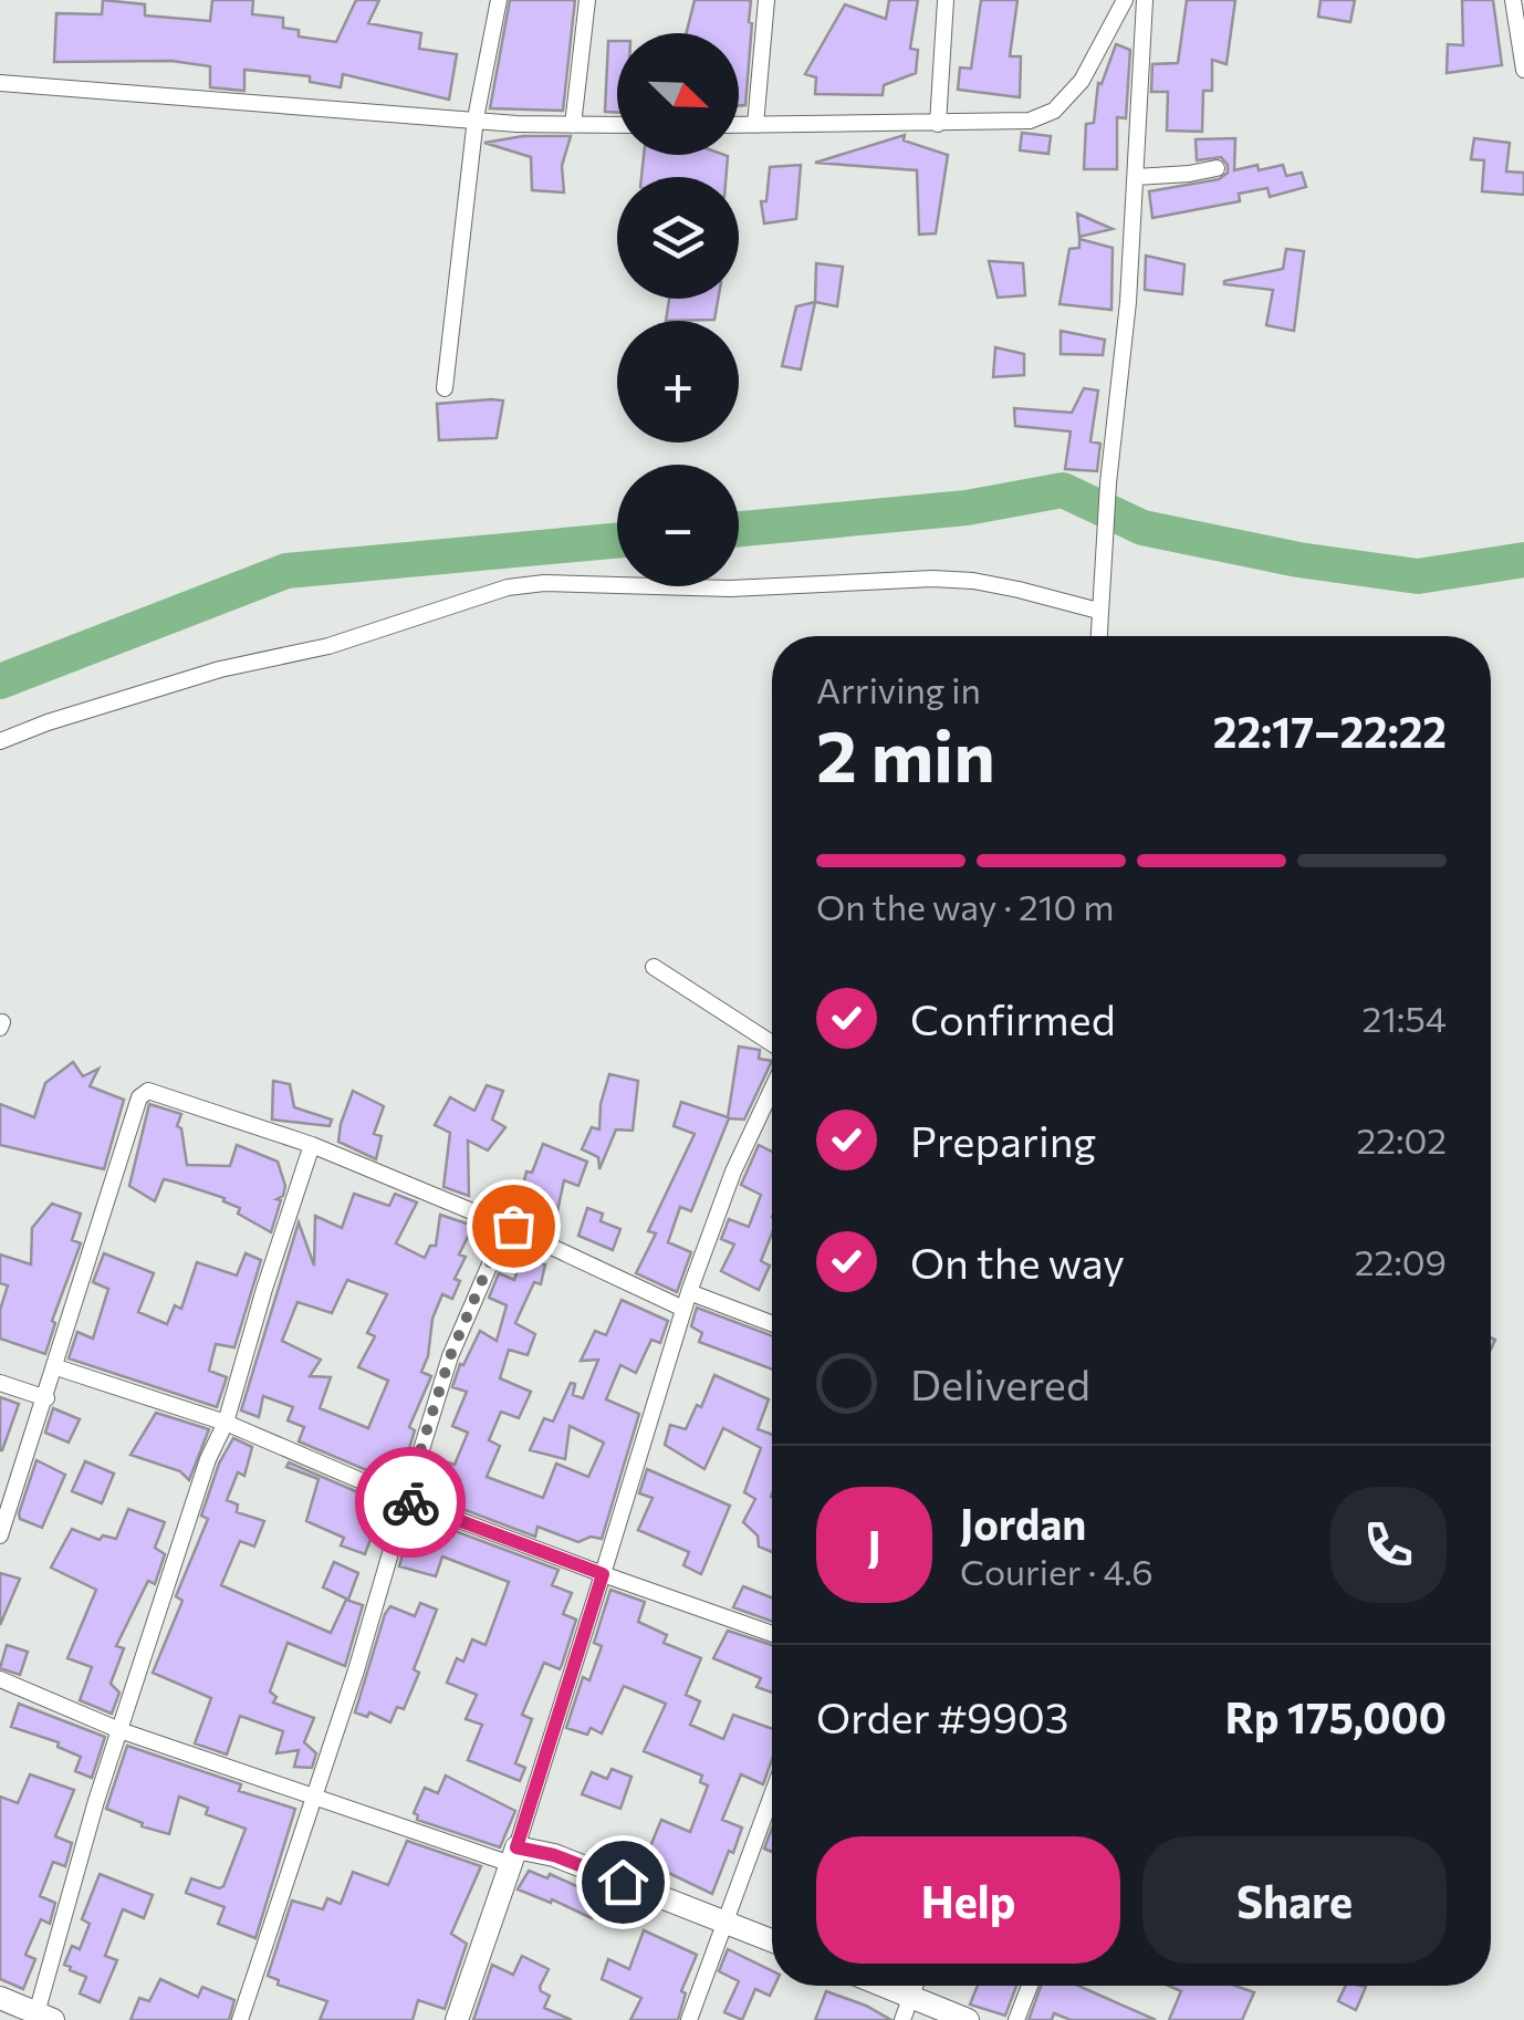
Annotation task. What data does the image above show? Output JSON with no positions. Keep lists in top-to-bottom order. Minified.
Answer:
{"north":"bottom right","page":{"map_buttons":["+","−"],"heading":["2 min","Arriving in","22:17–22:22"],"panel":["Jordan","Courier · 4.6","Order #9903","Rp 175,000"],"bar":"On the way · 210 m","list":[["Confirmed","21:54"],["Preparing","22:02"],["On the way","22:09"],"Delivered"],"round":"J","buttons":["Help","Share"]}}
